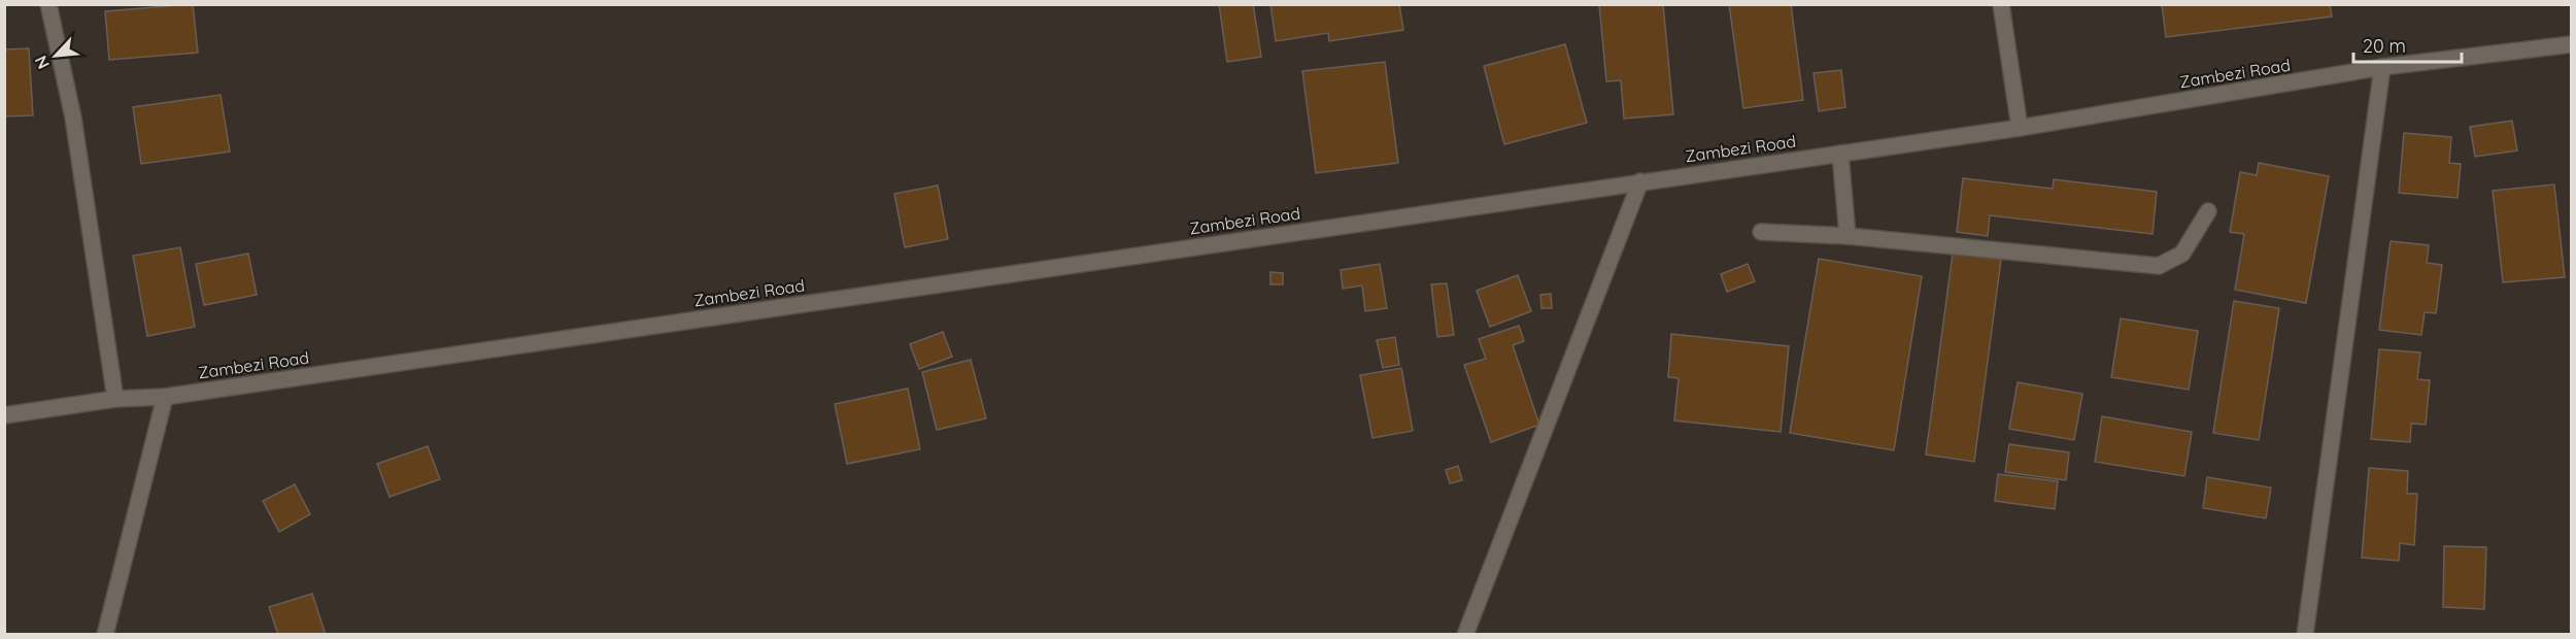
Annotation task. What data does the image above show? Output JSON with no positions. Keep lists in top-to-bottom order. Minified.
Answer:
{"streets":{"main road":["Zambezi Road"]},"scale_bar":"20 m","north":"bottom left"}
